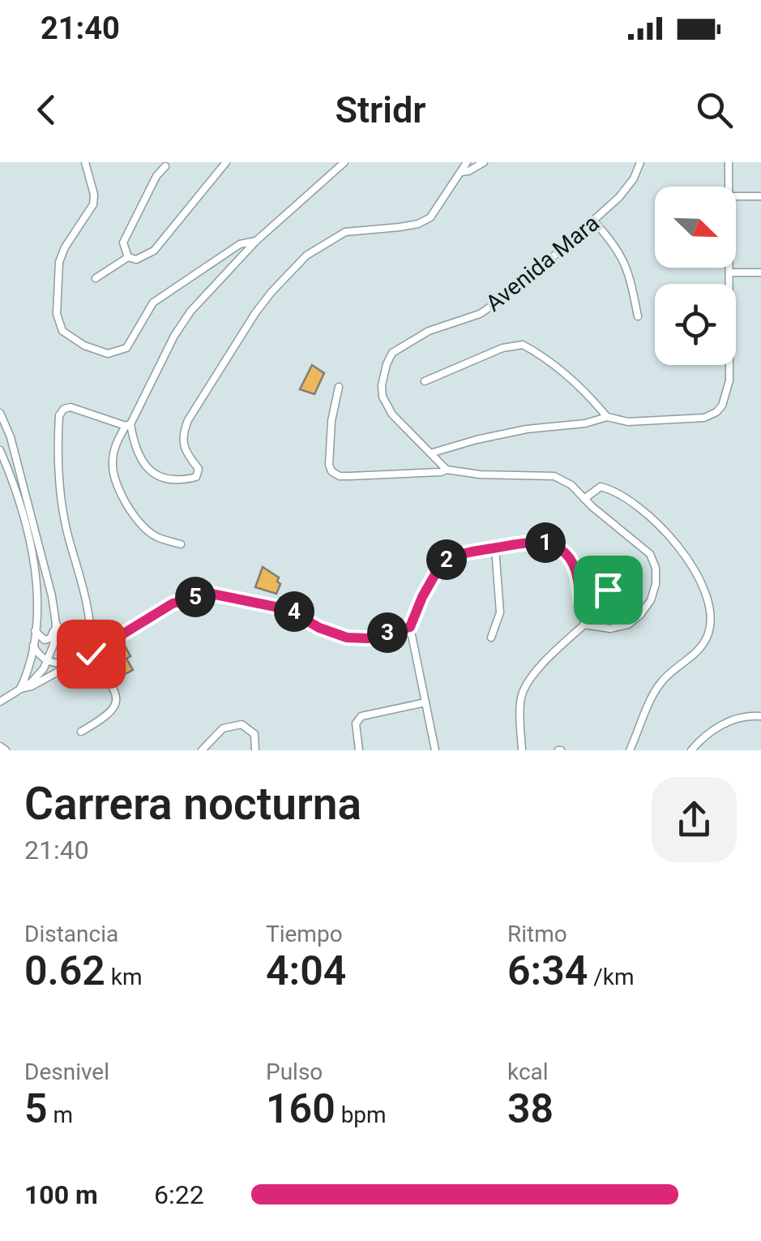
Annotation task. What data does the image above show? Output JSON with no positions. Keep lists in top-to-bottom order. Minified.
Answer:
{"streets":{"street":["Avenida Mara"]},"north":"bottom right","page":{"status":"21:40","header":"Stridr","pins":["1","2","5","4","3"],"heading":["Carrera nocturna","21:40"],"stats":[["Distancia","0.62 km"],["Tiempo","4:04"],["Ritmo","6:34 /km"],["Desnivel","5 m"],["Pulso","160 bpm"],["kcal","38"]],"list":[{"name":"100 m","note":"6:22"}]}}
